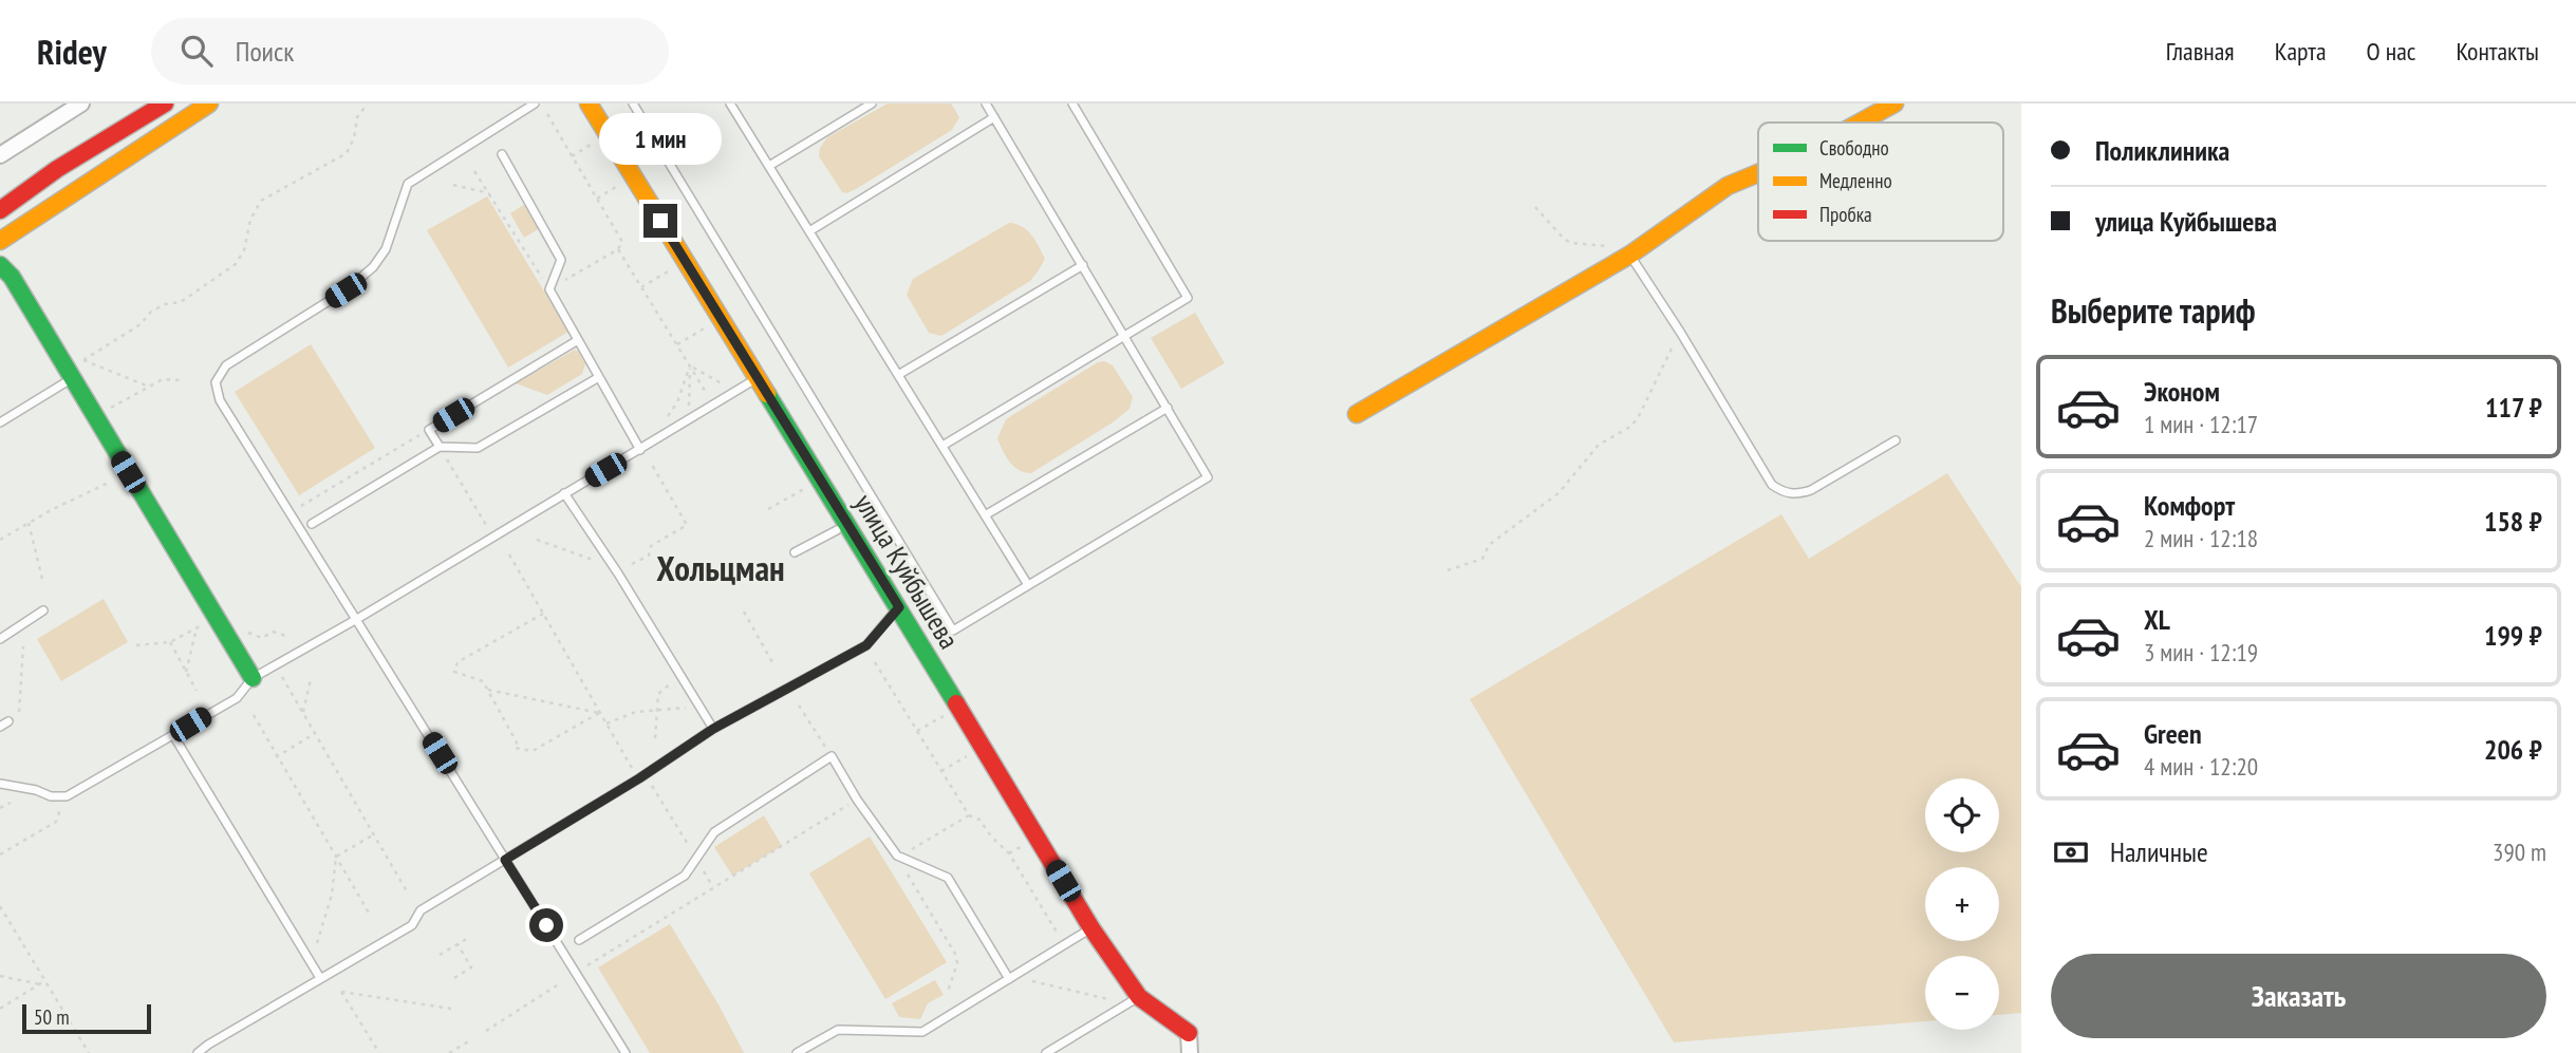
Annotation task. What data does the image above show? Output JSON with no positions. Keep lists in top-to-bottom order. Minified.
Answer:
{"streets":{"street":["улица Куйбышева"]},"districts":["Хольцман"],"legend":["Свободно","Медленно","Пробка"],"scale_bar":"50 m","page":{"header":"Ridey","search":"Поиск","nav":["Главная","Карта","О нас","Контакты"],"banner":["Поликлиника","улица Куйбышева"],"bubble":"1 мин","heading":"Выберите тариф","list":[{"name":"Эконом","note":"1 мин · 12:17","value":"117 ₽"},{"name":"Комфорт","note":"2 мин · 12:18","value":"158 ₽"},{"name":"XL","note":"3 мин · 12:19","value":"199 ₽"},{"name":"Green","note":"4 мин · 12:20","value":"206 ₽"}],"map_buttons":["+","−"],"pay":["Наличные","390 m"],"buttons":"Заказать","scale":"50 m"}}
